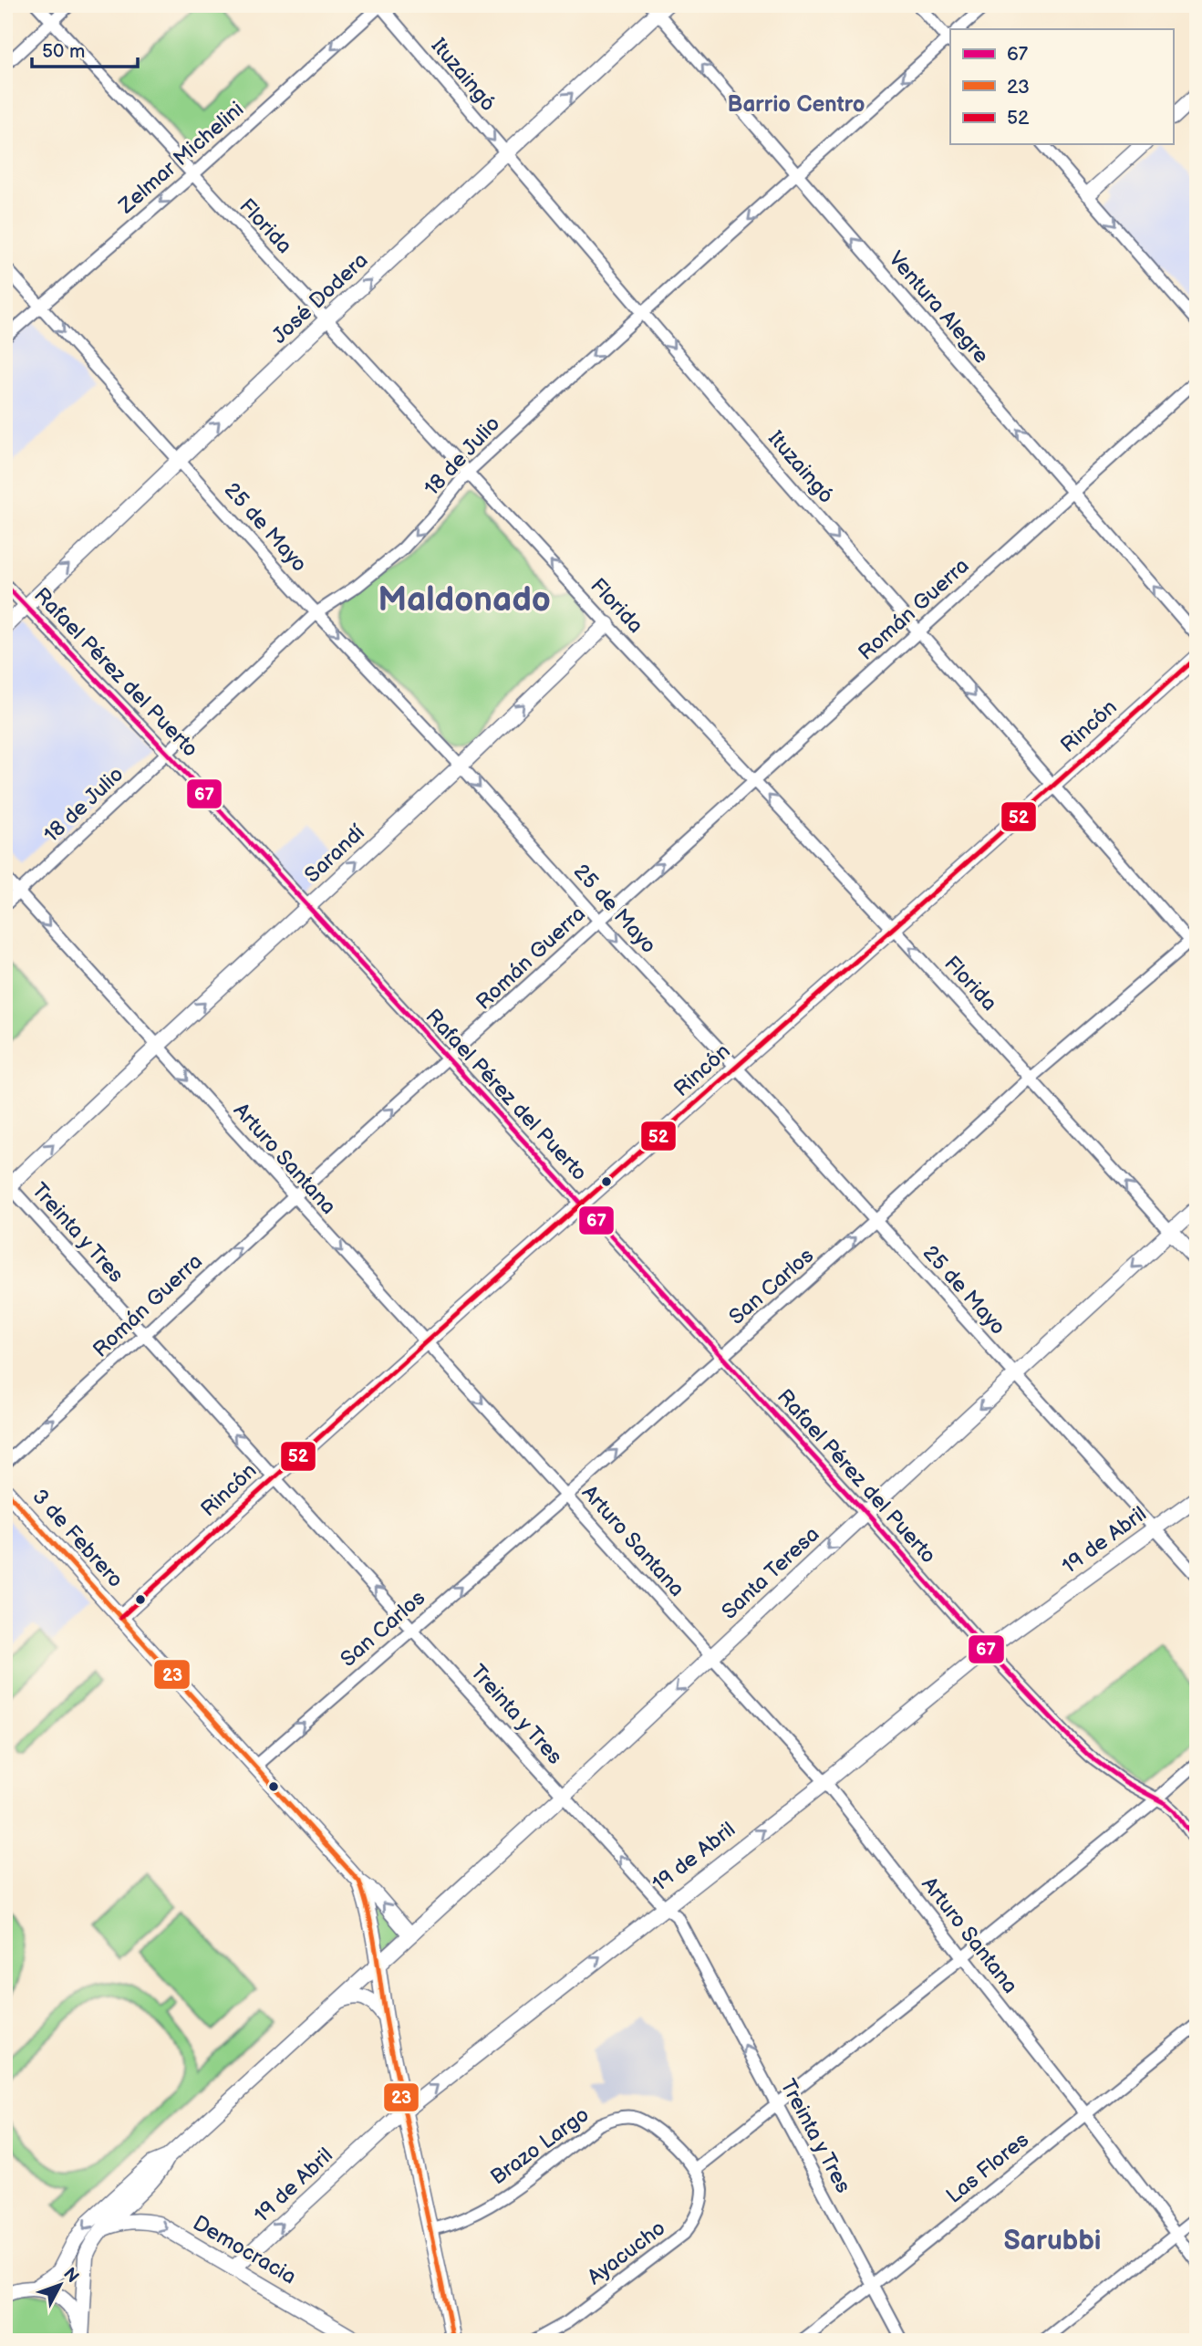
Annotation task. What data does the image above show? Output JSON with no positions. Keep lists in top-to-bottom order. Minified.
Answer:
{"streets":{"street":["Ituzaingó","Zelmar Michelini","Florida","José Dodera","Ventura Alegre","18 de Julio","25 de Mayo","Román Guerra","Rafael Pérez del Puerto","Rincón","Sarandí","Arturo Santana","Treinta y Tres","San Carlos","3 de Febrero","19 de Abril","Santa Teresa","Brazo Largo","Las Flores","Democracia","Ayacucho"]},"crossings":[["Ituzaingó","Zelmar Michelini"],["Ituzaingó","José Dodera"],["Ituzaingó","18 de Julio"],["Ituzaingó","Román Guerra"],["Ituzaingó","Rincón"],["Ituzaingó","San Carlos"],["Zelmar Michelini","Florida"],["Zelmar Michelini","25 de Mayo"],["Florida","José Dodera"],["Florida","18 de Julio"],["Florida","Román Guerra"],["Florida","Rincón"],["Florida","Sarandí"],["Florida","San Carlos"],["Florida","Santa Teresa"],["José Dodera","Ventura Alegre"],["José Dodera","25 de Mayo"],["José Dodera","Rafael Pérez del Puerto"],["Ventura Alegre","18 de Julio"],["Ventura Alegre","Román Guerra"],["18 de Julio","25 de Mayo"],["18 de Julio","Rafael Pérez del Puerto"],["18 de Julio","Arturo Santana"],["25 de Mayo","Román Guerra"],["25 de Mayo","Rincón"],["25 de Mayo","Sarandí"],["25 de Mayo","San Carlos"],["25 de Mayo","19 de Abril"],["25 de Mayo","Santa Teresa"],["Román Guerra","Rafael Pérez del Puerto"],["Román Guerra","Arturo Santana"],["Román Guerra","Treinta y Tres"],["Rafael Pérez del Puerto","Rincón"],["Rafael Pérez del Puerto","Sarandí"],["Rafael Pérez del Puerto","San Carlos"],["Rafael Pérez del Puerto","19 de Abril"],["Rafael Pérez del Puerto","Santa Teresa"],["Rincón","Arturo Santana"],["Rincón","Treinta y Tres"],["Rincón","3 de Febrero"],["Sarandí","Arturo Santana"],["Sarandí","Treinta y Tres"],["Arturo Santana","San Carlos"],["Arturo Santana","19 de Abril"],["Arturo Santana","Santa Teresa"],["Arturo Santana","Las Flores"],["Treinta y Tres","San Carlos"],["Treinta y Tres","19 de Abril"],["Treinta y Tres","Santa Teresa"],["Treinta y Tres","Las Flores"],["San Carlos","3 de Febrero"],["3 de Febrero","19 de Abril"],["3 de Febrero","Santa Teresa"],["3 de Febrero","Brazo Largo"],["19 de Abril","Democracia"],["Brazo Largo","Ayacucho"]],"one_way":["Ituzaingó","Zelmar Michelini","Florida","José Dodera","Ventura Alegre","18 de Julio","25 de Mayo","Román Guerra","Sarandí","Arturo Santana","Treinta y Tres","San Carlos","19 de Abril","Santa Teresa","Democracia"],"districts":["Barrio Centro","Maldonado","Sarubbi"],"lines":["transit line 67","transit line 52","transit line 23"],"legend":["67","23","52"],"scale_bar":"50 m","north":"top right"}
